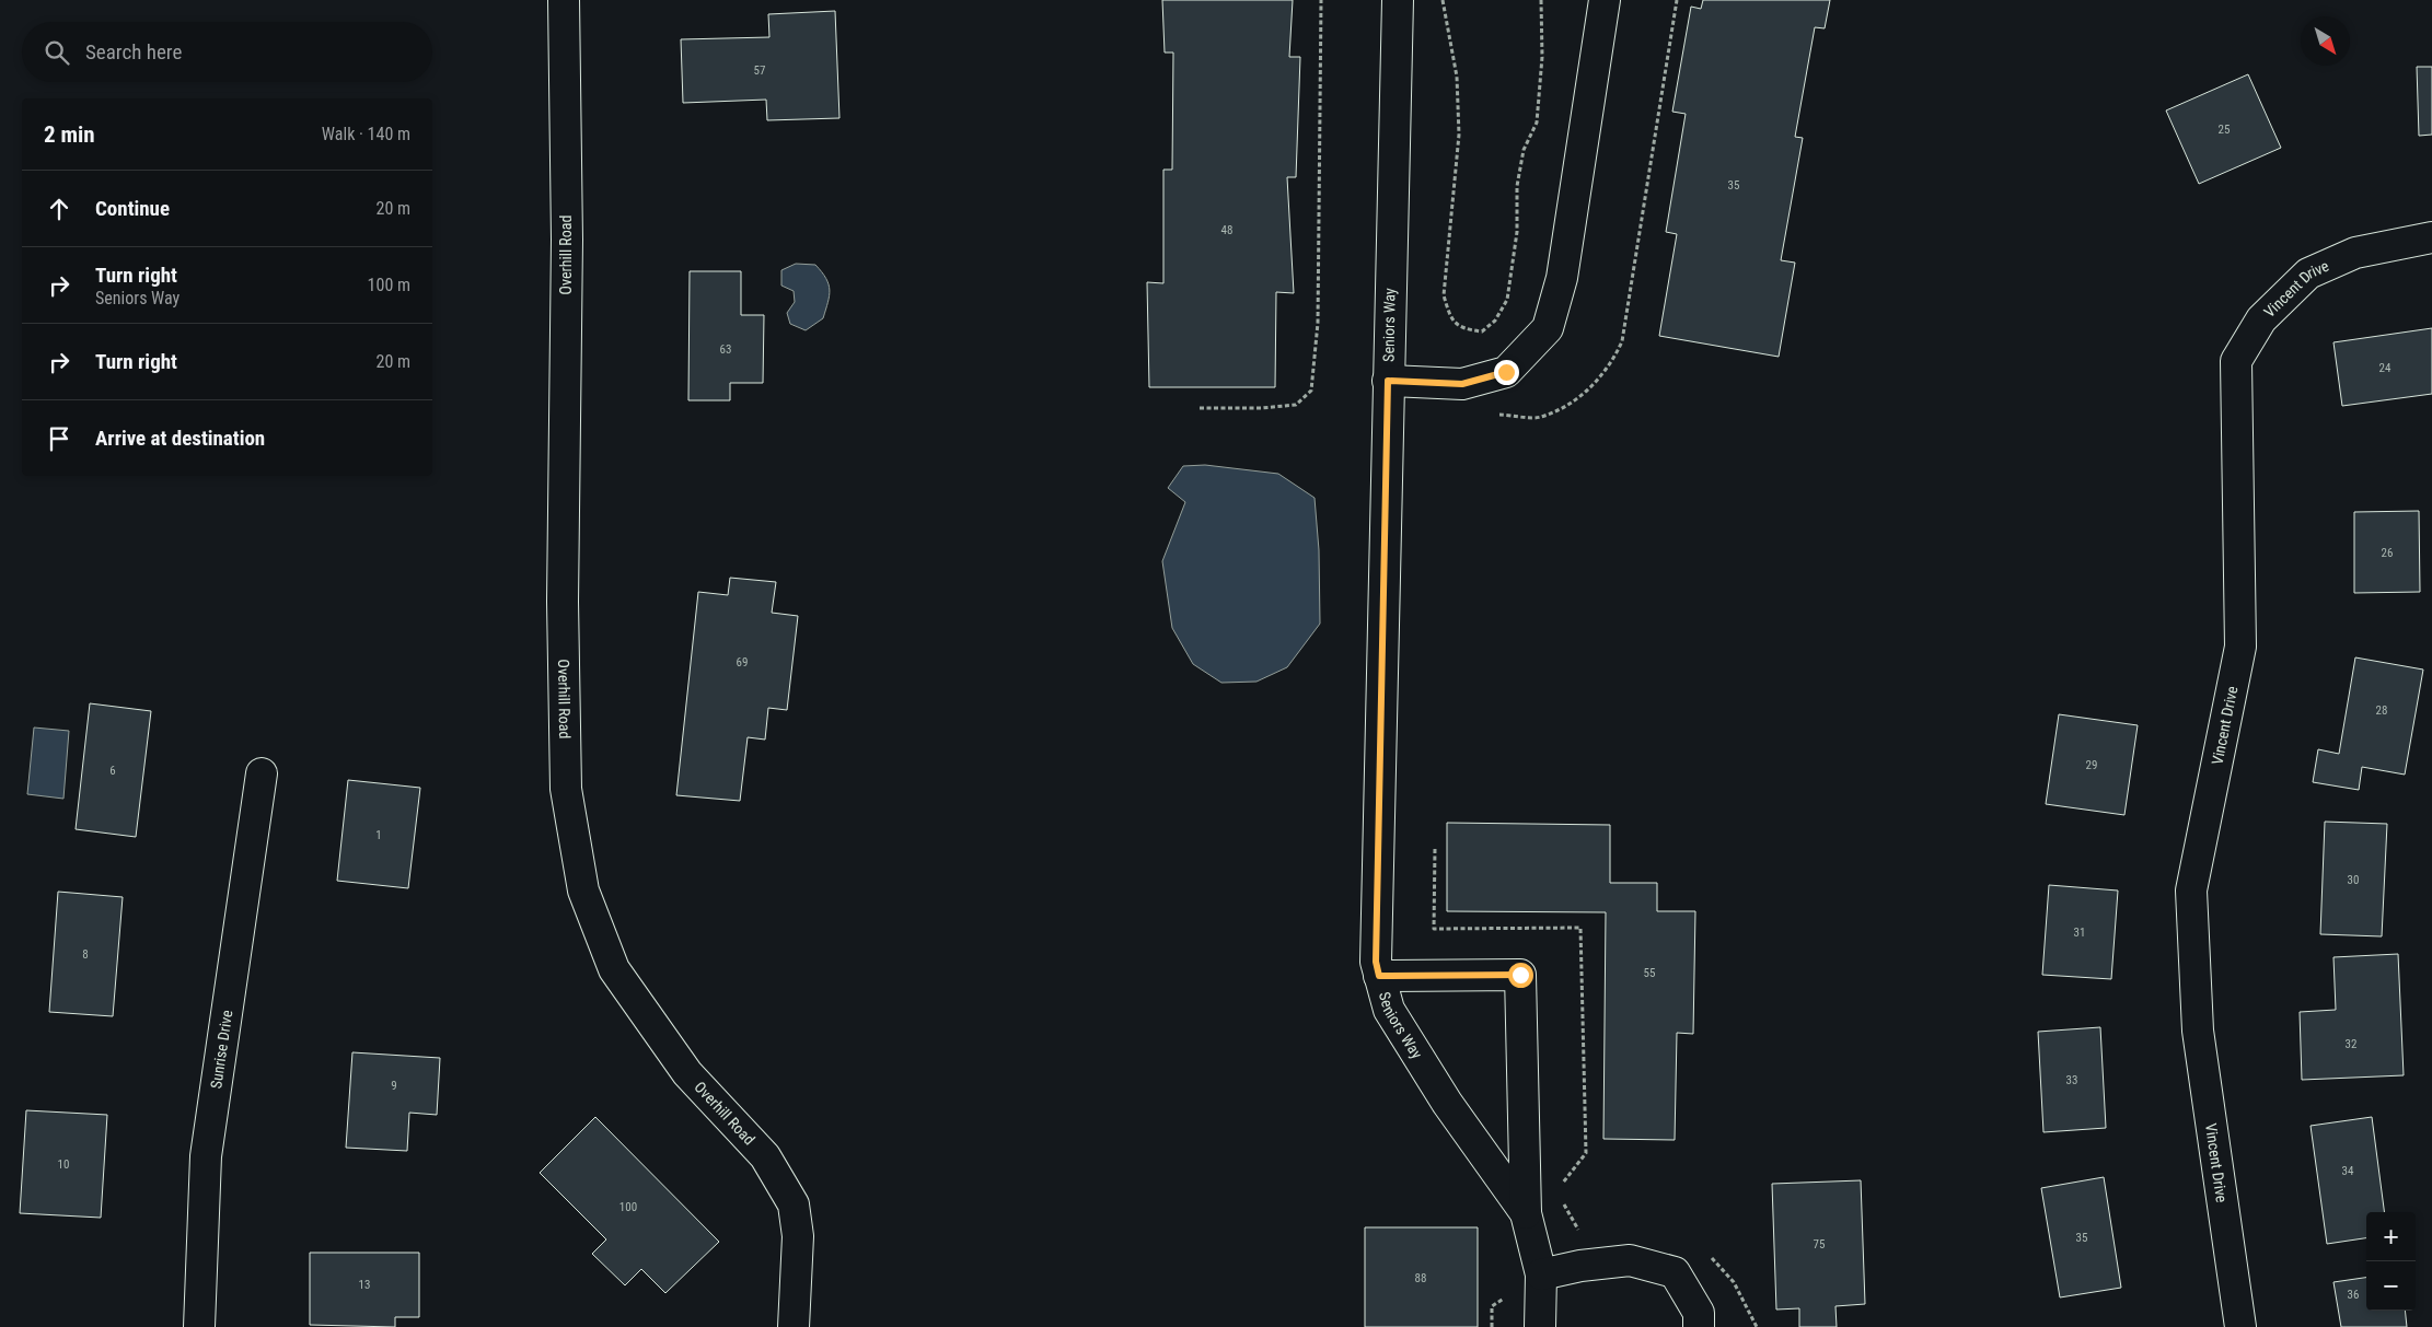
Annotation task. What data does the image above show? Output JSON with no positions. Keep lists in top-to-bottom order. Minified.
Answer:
{"streets":{"street":["Overhill Road","Vincent Drive","Seniors Way","Sunrise Drive"]},"house_numbers":["57","25","35","48","63","24","26","69","28","29","6","1","30","31","8","55","32","33","9","10","34","100","35","75","88","13","36"],"north":"bottom right","page":{"search":"Search here","heading":["2 min","Walk · 140 m"],"list":[["Continue","20 m"],["Turn right","Seniors Way","100 m"],["Turn right","20 m"],"Arrive at destination"],"map_buttons":["+","−"]}}
